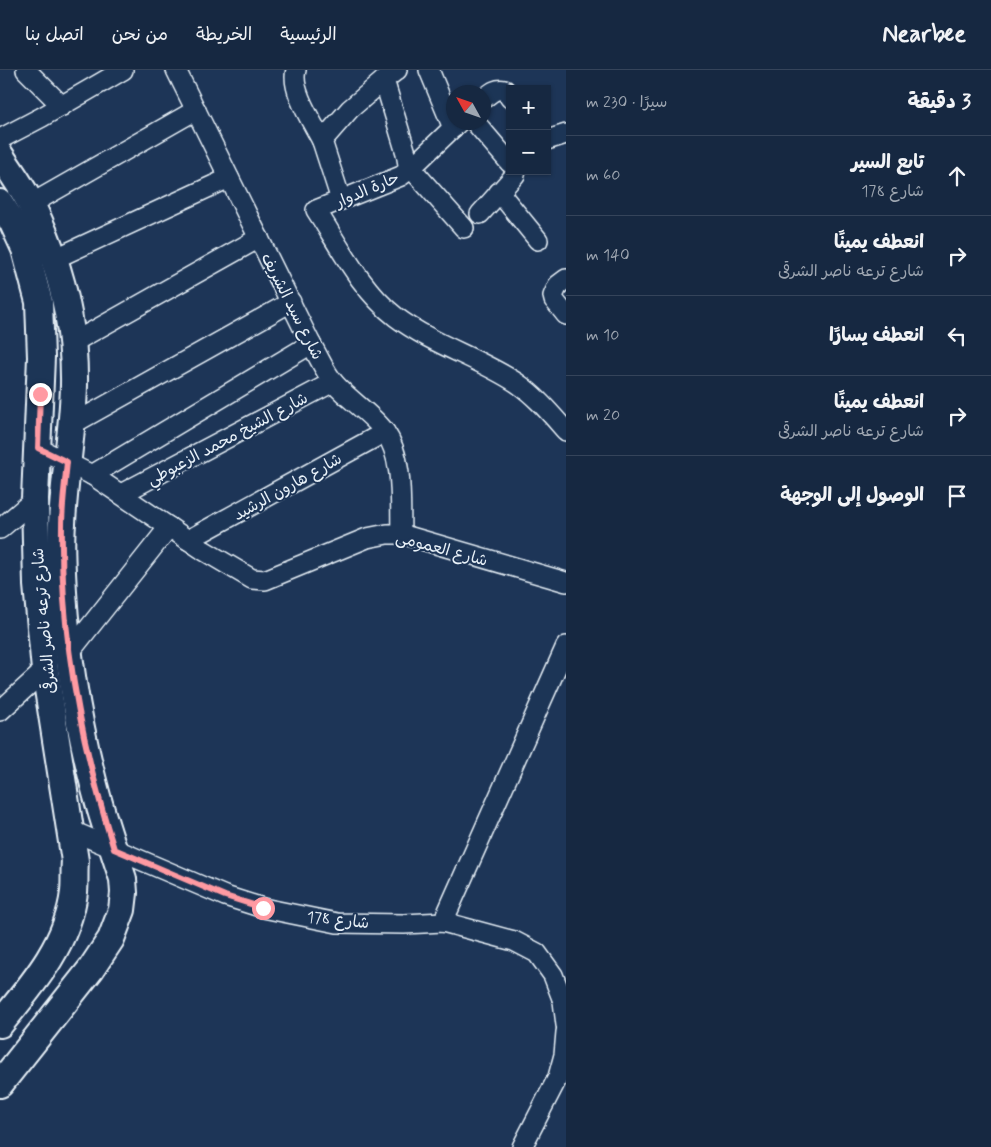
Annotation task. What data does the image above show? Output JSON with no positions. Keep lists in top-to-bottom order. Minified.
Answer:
{"streets":{"street":["حارة الدوار","شارع سيد الشريف","شارع الشيخ محمد الزعبوطي","شارع هارون الرشيد","شارع العمومى","شارع ترعه ناصر الشرقى","شارع 178"]},"crossings":[["شارع سيد الشريف","شارع الشيخ محمد الزعبوطي"],["شارع سيد الشريف","شارع هارون الرشيد"],["شارع سيد الشريف","شارع العمومى"],["شارع هارون الرشيد","شارع العمومى"],["شارع ترعه ناصر الشرقى","شارع 178"]],"north":"top left","page":{"header":"Nearbee","nav":["الرئيسية","الخريطة","من نحن","اتصل بنا"],"heading":["3 دقيقة","سيرًا · 230 m"],"map_buttons":["+","−"],"list":[["تابع السير","شارع 178","60 m"],["انعطف يمينًا","شارع ترعه ناصر الشرقى","140 m"],["انعطف يسارًا","10 m"],["انعطف يمينًا","شارع ترعه ناصر الشرقى","20 m"],"الوصول إلى الوجهة"]}}
